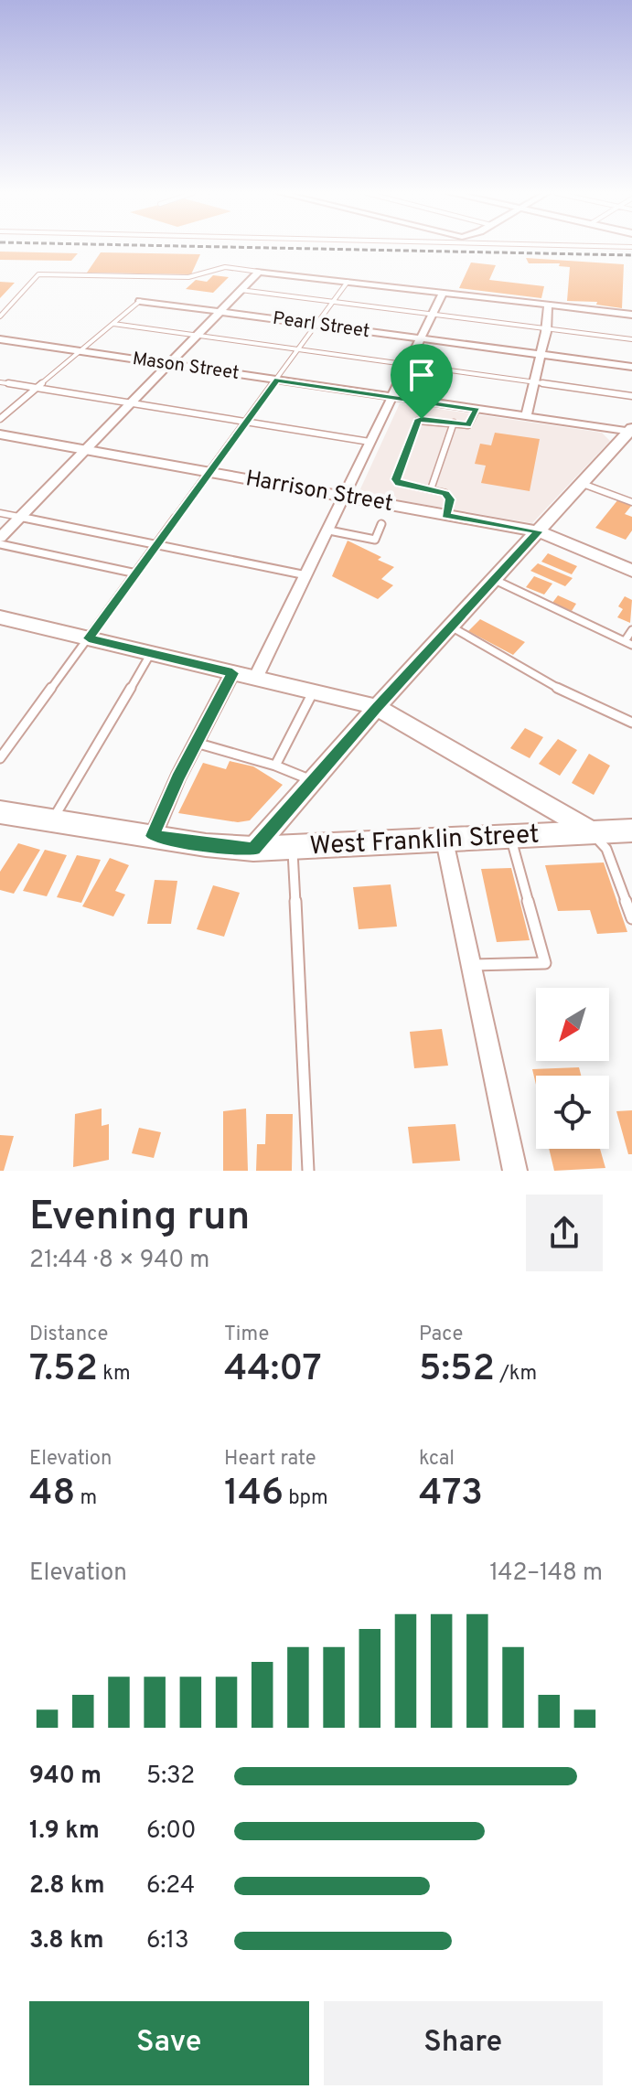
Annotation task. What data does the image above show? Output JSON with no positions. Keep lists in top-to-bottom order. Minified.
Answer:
{"streets":{"main road":["West Franklin Street"],"street":["Pearl Street","Mason Street","Harrison Street"]},"north":"bottom left","page":{"heading":["Evening run","21:44 · 8 × 940 m"],"stats":[["Distance","7.52 km"],["Time","44:07"],["Pace","5:52 /km"],["Elevation","48 m"],["Heart rate","146 bpm"],["kcal","473"]],"chart":["Elevation","142–148 m"],"list":[{"name":"940 m","note":"5:32"},{"name":"1.9 km","note":"6:00"},{"name":"2.8 km","note":"6:24"},{"name":"3.8 km","note":"6:13"}],"buttons":["Save","Share"]}}
